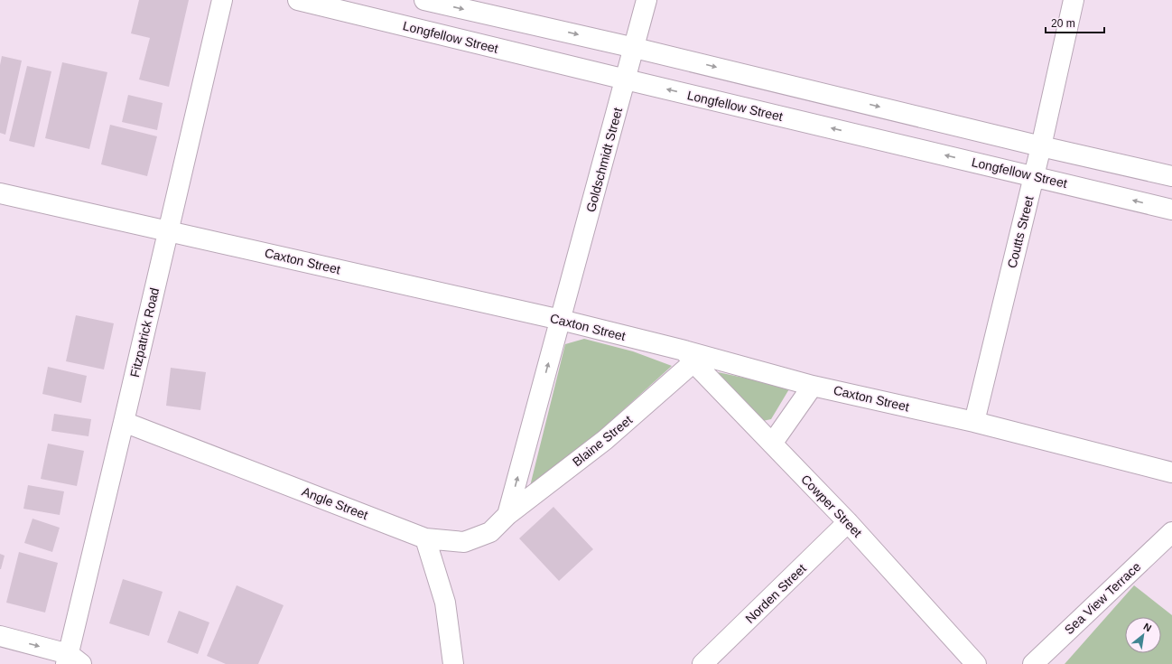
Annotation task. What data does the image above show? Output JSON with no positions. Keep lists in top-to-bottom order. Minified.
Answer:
{"streets":{"street":["Longfellow Street","Goldschmidt Street","Coutts Street","Caxton Street","Fitzpatrick Road","Blaine Street","Angle Street","Cowper Street","Norden Street","Sea View Terrace"]},"crossings":[["Longfellow Street","Goldschmidt Street"],["Longfellow Street","Coutts Street"],["Goldschmidt Street","Caxton Street"],["Goldschmidt Street","Blaine Street"],["Coutts Street","Caxton Street"],["Caxton Street","Fitzpatrick Road"],["Caxton Street","Blaine Street"],["Caxton Street","Cowper Street"],["Fitzpatrick Road","Angle Street"],["Blaine Street","Angle Street"],["Blaine Street","Cowper Street"],["Cowper Street","Norden Street"]],"one_way":["Blaine Street"],"scale_bar":"20 m","north":"top right"}
